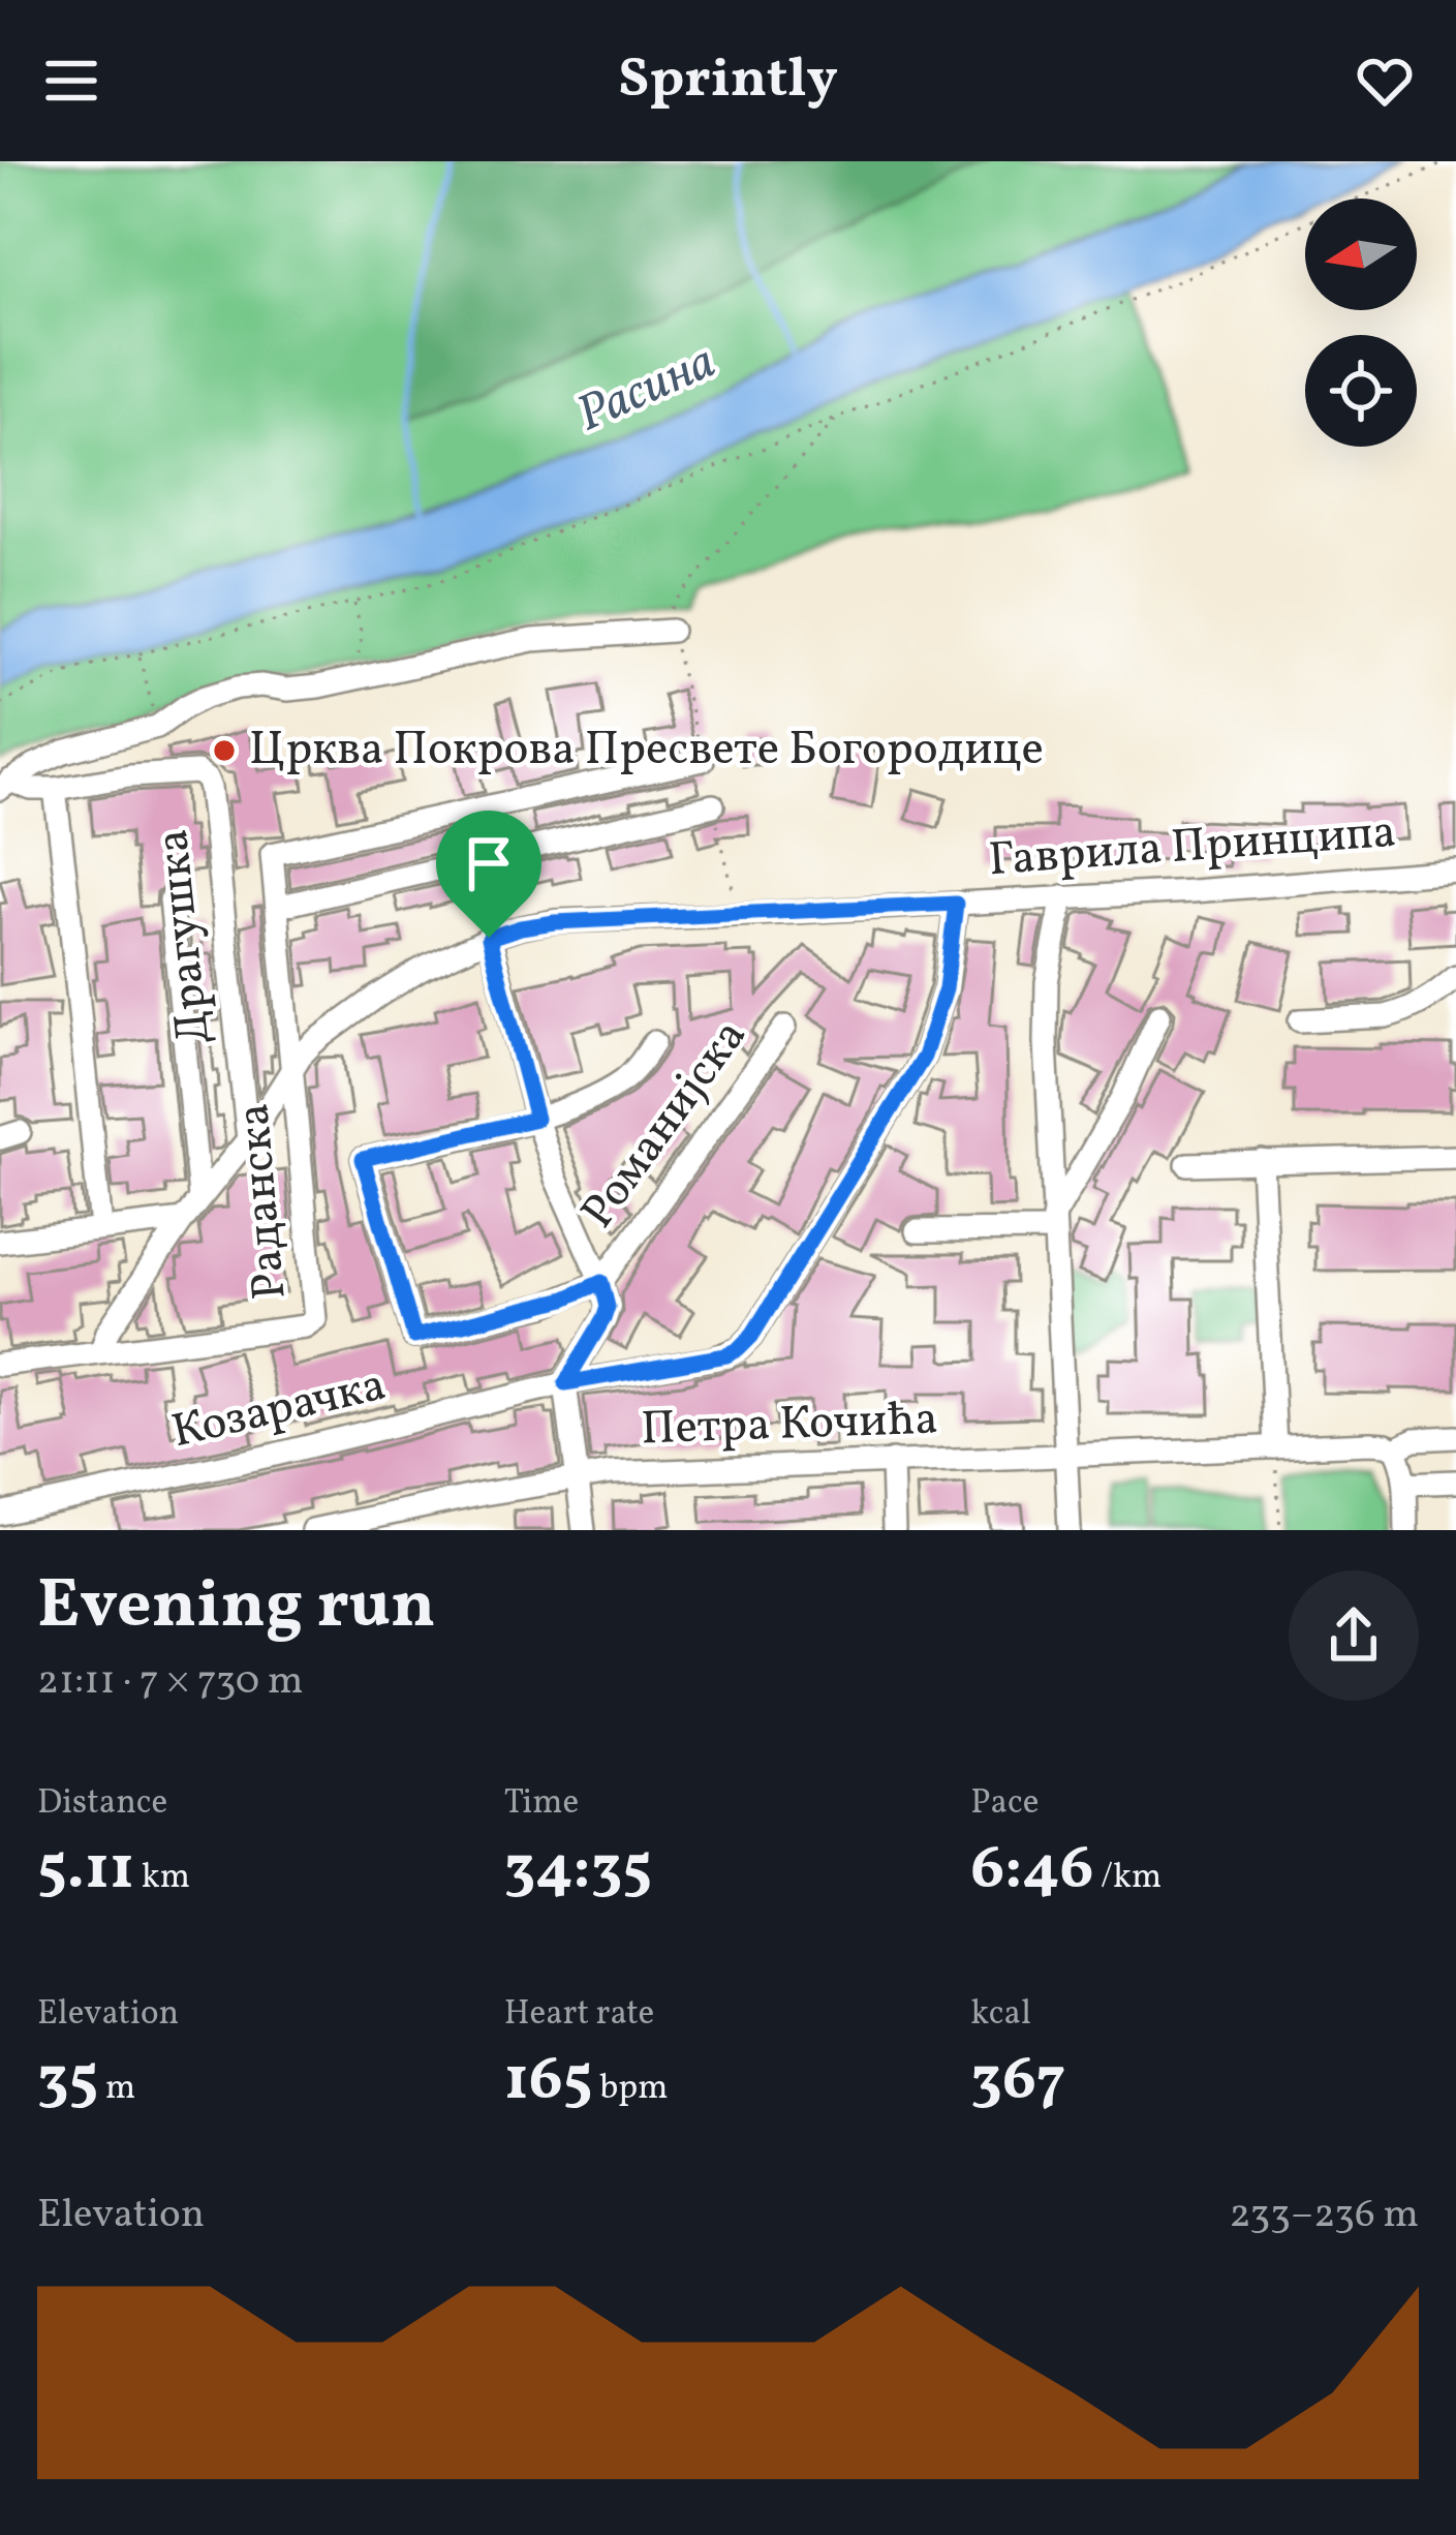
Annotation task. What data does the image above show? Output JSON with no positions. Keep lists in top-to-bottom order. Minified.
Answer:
{"streets":{"street":["Гаврила Принципа","Драгушка","Романијска","Раданска","Козарачка","Петра Кочића"]},"crossings":[["Гаврила Принципа","Драгушка"],["Гаврила Принципа","Раданска"],["Гаврила Принципа","Козарачка"],["Романијска","Козарачка"]],"water":["Расина"],"places":["Црква Покрова Пресвете Богородице"],"north":"left","page":{"header":"Sprintly","heading":["Evening run","21:11 · 7 × 730 m"],"stats":[["Distance","5.11 km"],["Time","34:35"],["Pace","6:46 /km"],["Elevation","35 m"],["Heart rate","165 bpm"],["kcal","367"]],"chart":["Elevation","233–236 m"]}}
